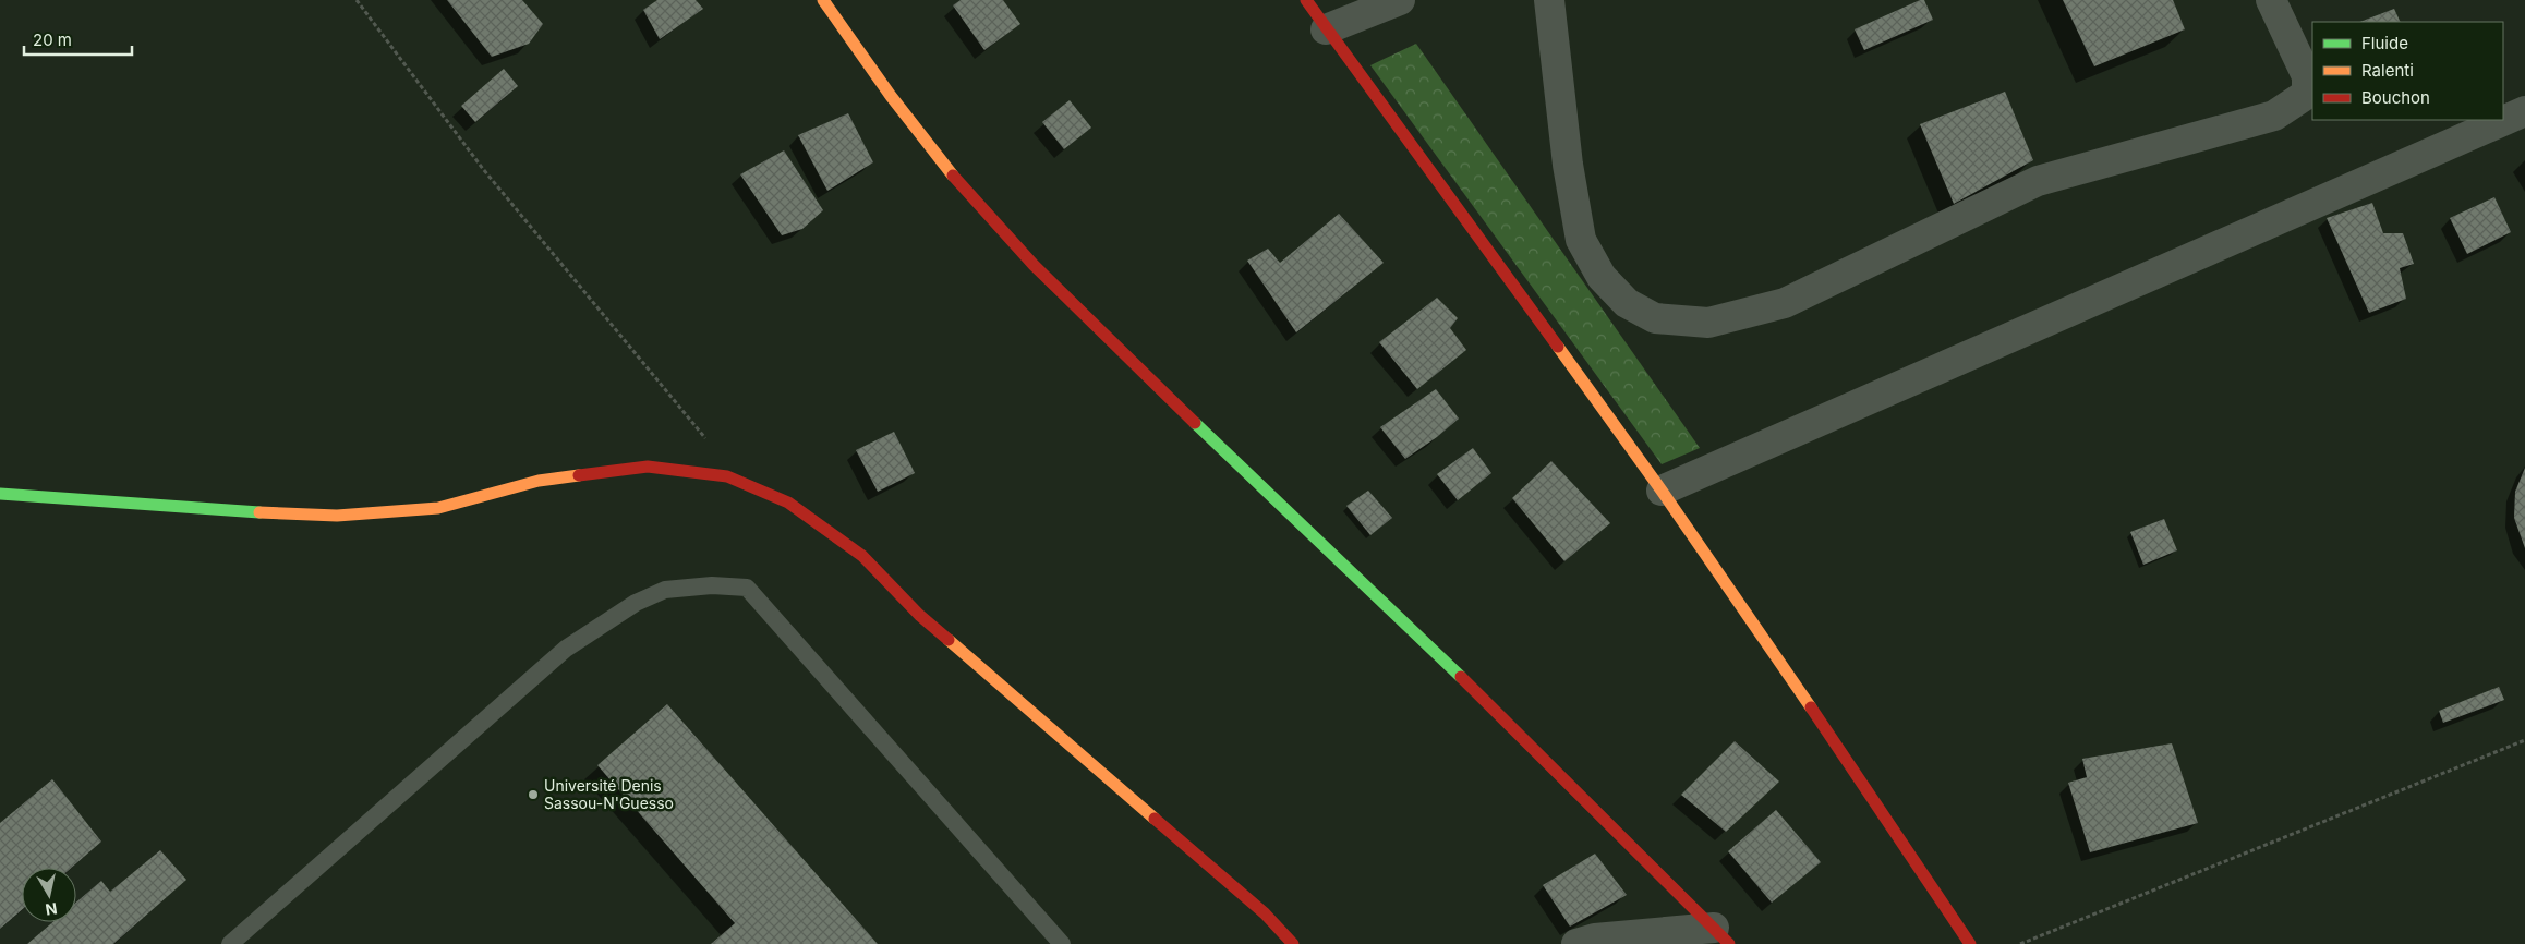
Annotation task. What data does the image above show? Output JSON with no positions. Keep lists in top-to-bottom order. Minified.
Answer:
{"places":["Université Denis Sassou-N'Guesso"],"legend":["Fluide","Ralenti","Bouchon"],"scale_bar":"20 m","north":"bottom"}
